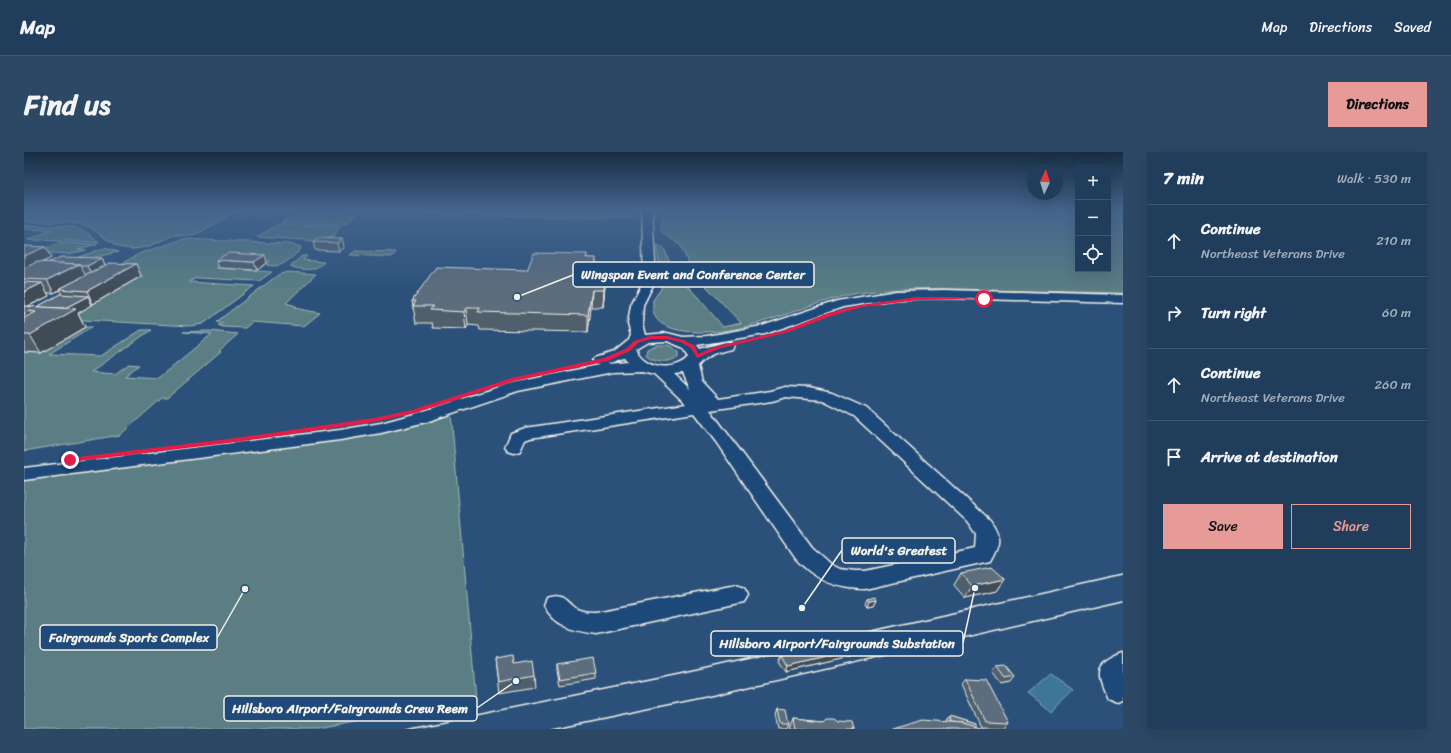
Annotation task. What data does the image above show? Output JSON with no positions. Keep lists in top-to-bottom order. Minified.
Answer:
{"places":["Wingspan Event and Conference Center","Hillsboro Airport/Fairgrounds Substation","Fairgrounds Sports Complex","World's Greatest","Hillsboro Airport/Fairgrounds Crew Reem"],"north":"top","page":{"header":"Map","nav":["Map","Directions","Saved"],"title":"Find us","buttons":["Directions",["Save","Share"]],"heading":["7 min","Walk · 530 m"],"map_buttons":["+","−"],"list":[["Continue","Northeast Veterans Drive","210 m"],["Turn right","60 m"],["Continue","Northeast Veterans Drive","260 m"],"Arrive at destination"]}}
